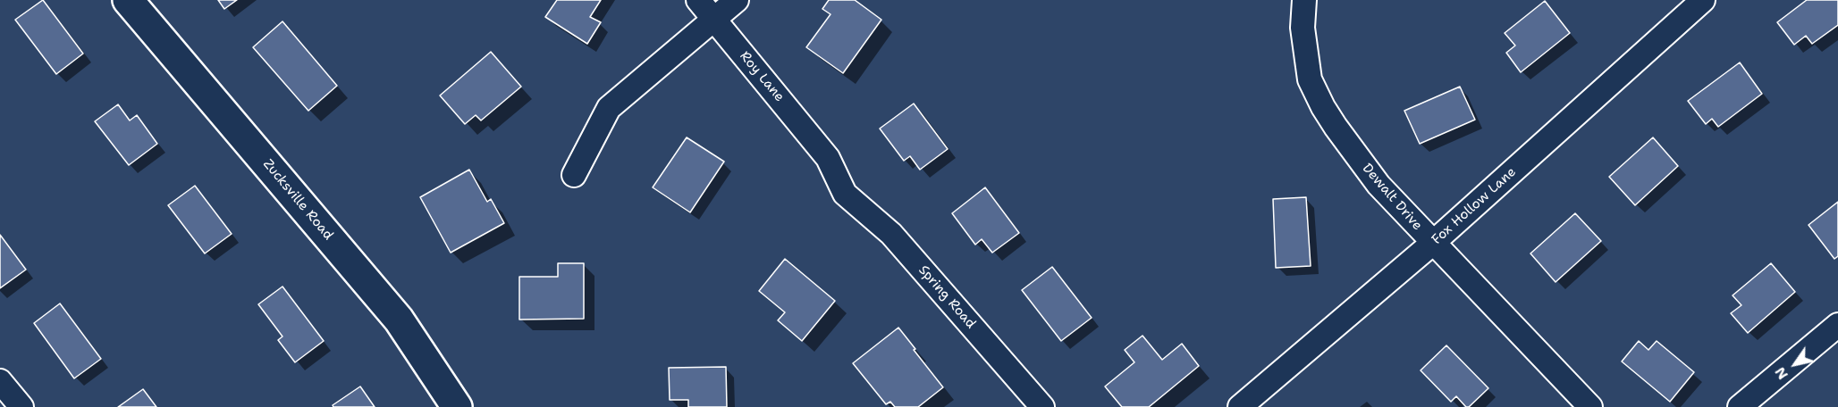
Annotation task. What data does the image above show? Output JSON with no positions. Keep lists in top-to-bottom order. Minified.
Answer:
{"streets":{"street":["Roy Lane","Dewalt Drive","Zucksville Road","Fox Hollow Lane","Spring Road"]},"crossings":[["Roy Lane","Spring Road"],["Dewalt Drive","Fox Hollow Lane"]],"north":"bottom left"}
